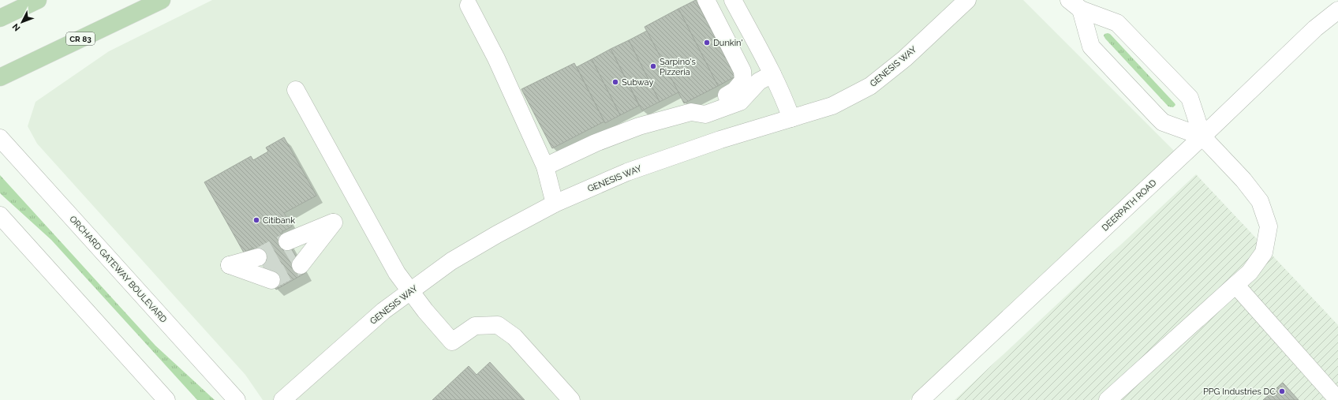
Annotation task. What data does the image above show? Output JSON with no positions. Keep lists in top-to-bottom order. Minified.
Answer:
{"streets":{"main road":["CR 83"],"street":["GENESIS WAY","DEERPATH ROAD","ORCHARD GATEWAY BOULEVARD"]},"places":["Dunkin'","Sarpino's Pizzeria","Subway","Citibank","PPG Industries DC"],"north":"bottom left"}
